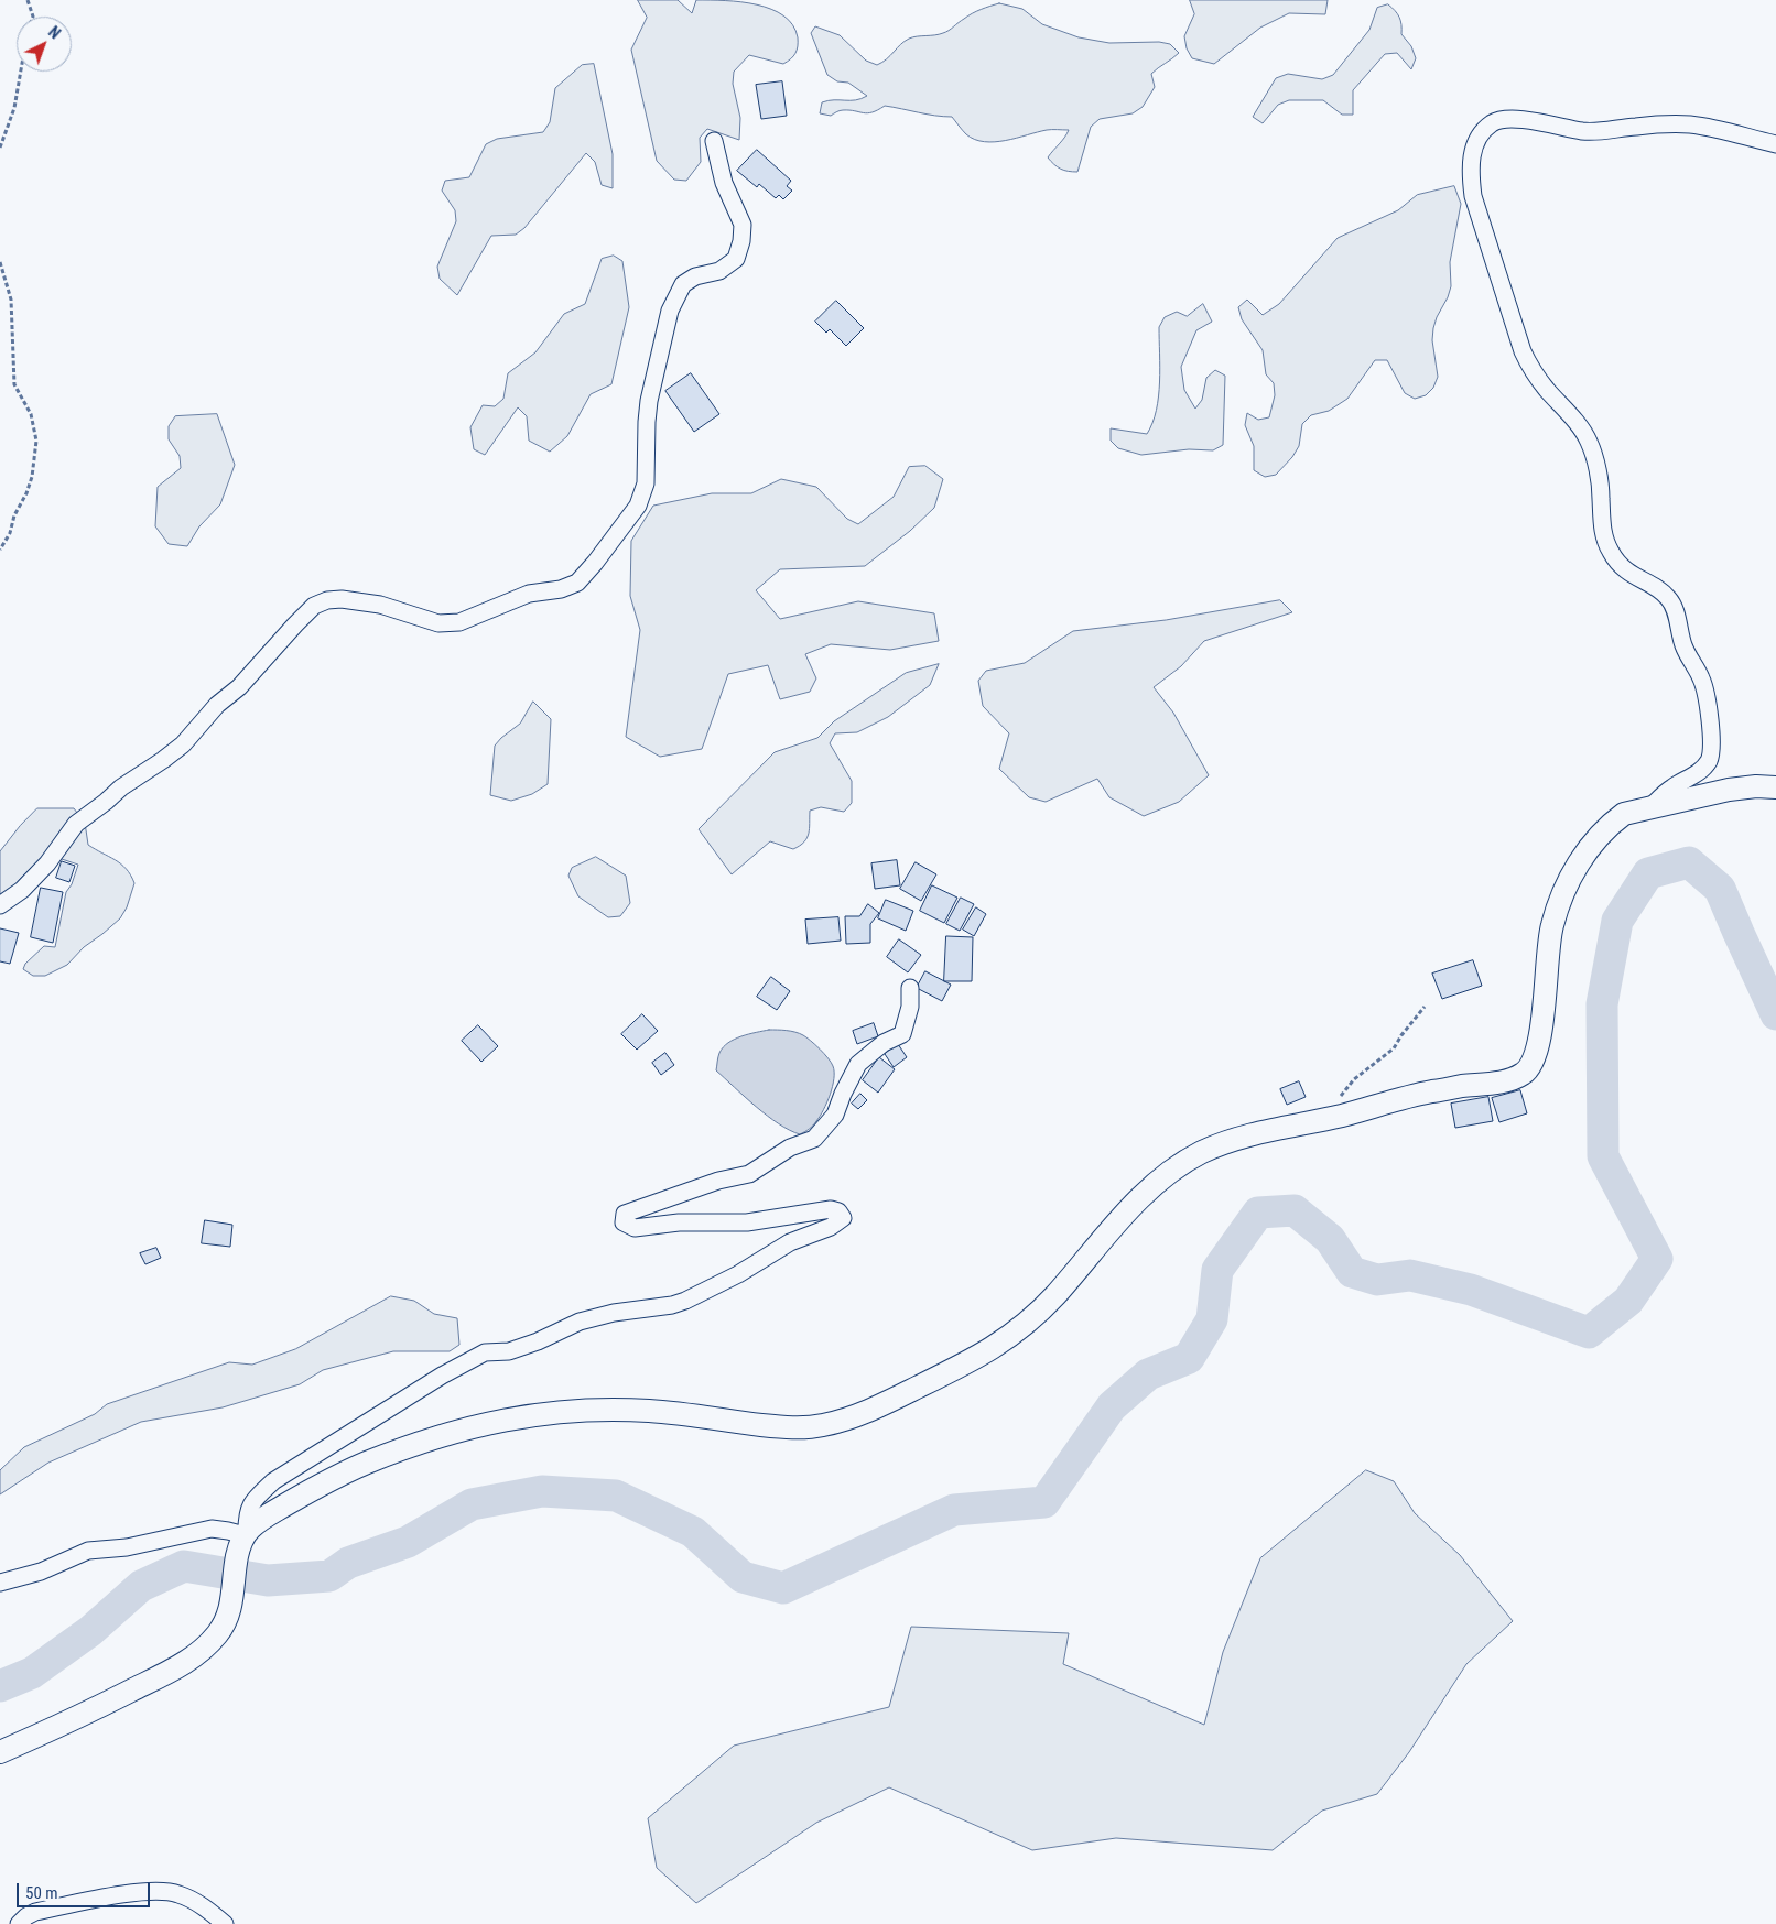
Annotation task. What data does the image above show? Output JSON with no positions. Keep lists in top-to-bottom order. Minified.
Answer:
{"scale_bar":"50 m","north":"top right"}
